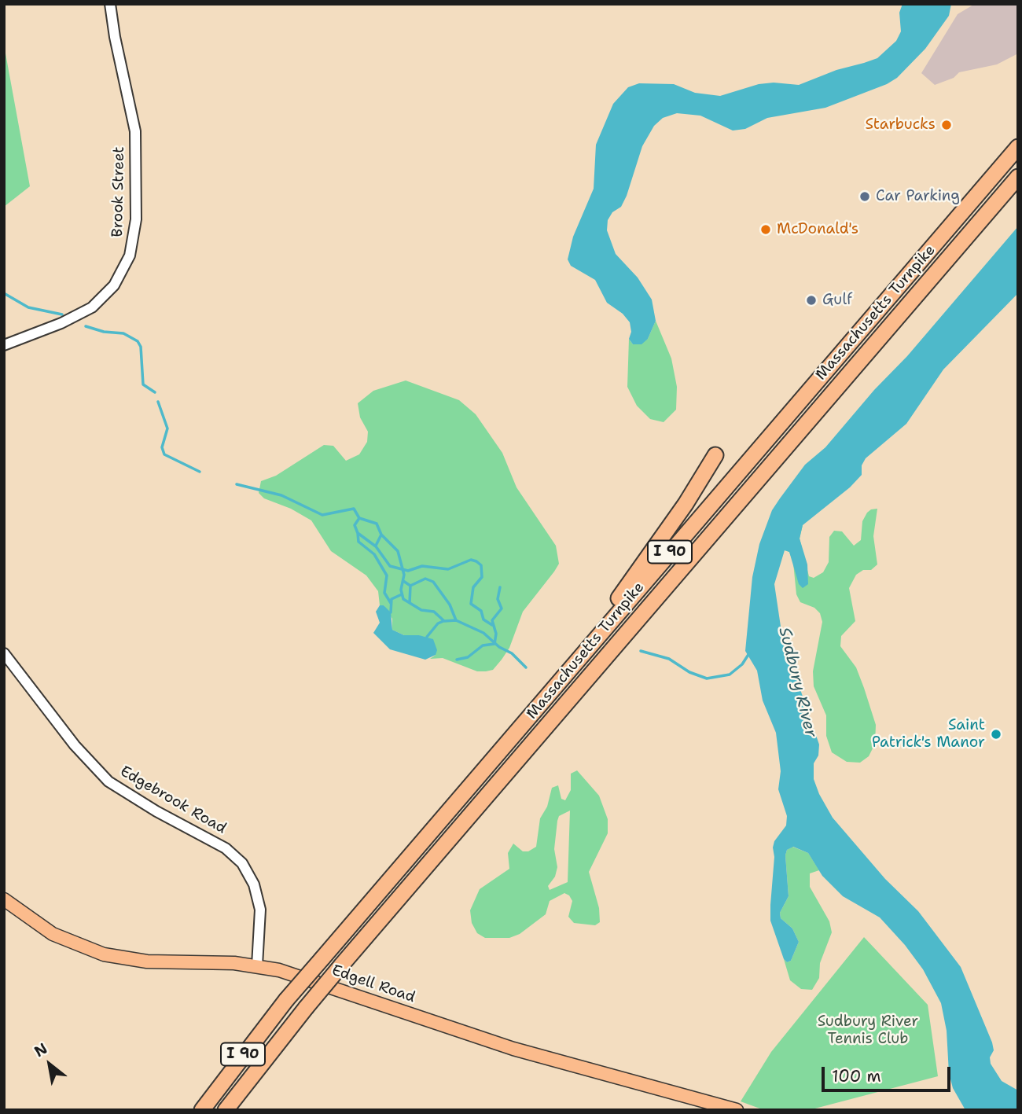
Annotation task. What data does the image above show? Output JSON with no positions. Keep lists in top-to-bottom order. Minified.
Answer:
{"streets":{"highway":["Massachusetts Turnpike","I 90"],"main road":["Edgell Road"],"street":["Brook Street","Edgebrook Road"]},"crossings":[["Edgebrook Road","Edgell Road"]],"water":["Sudbury River"],"parks":["Sudbury River Tennis Club"],"places":["Starbucks","Car Parking","McDonald's","Gulf","Saint Patrick's Manor"],"scale_bar":"100 m","north":"top left"}
